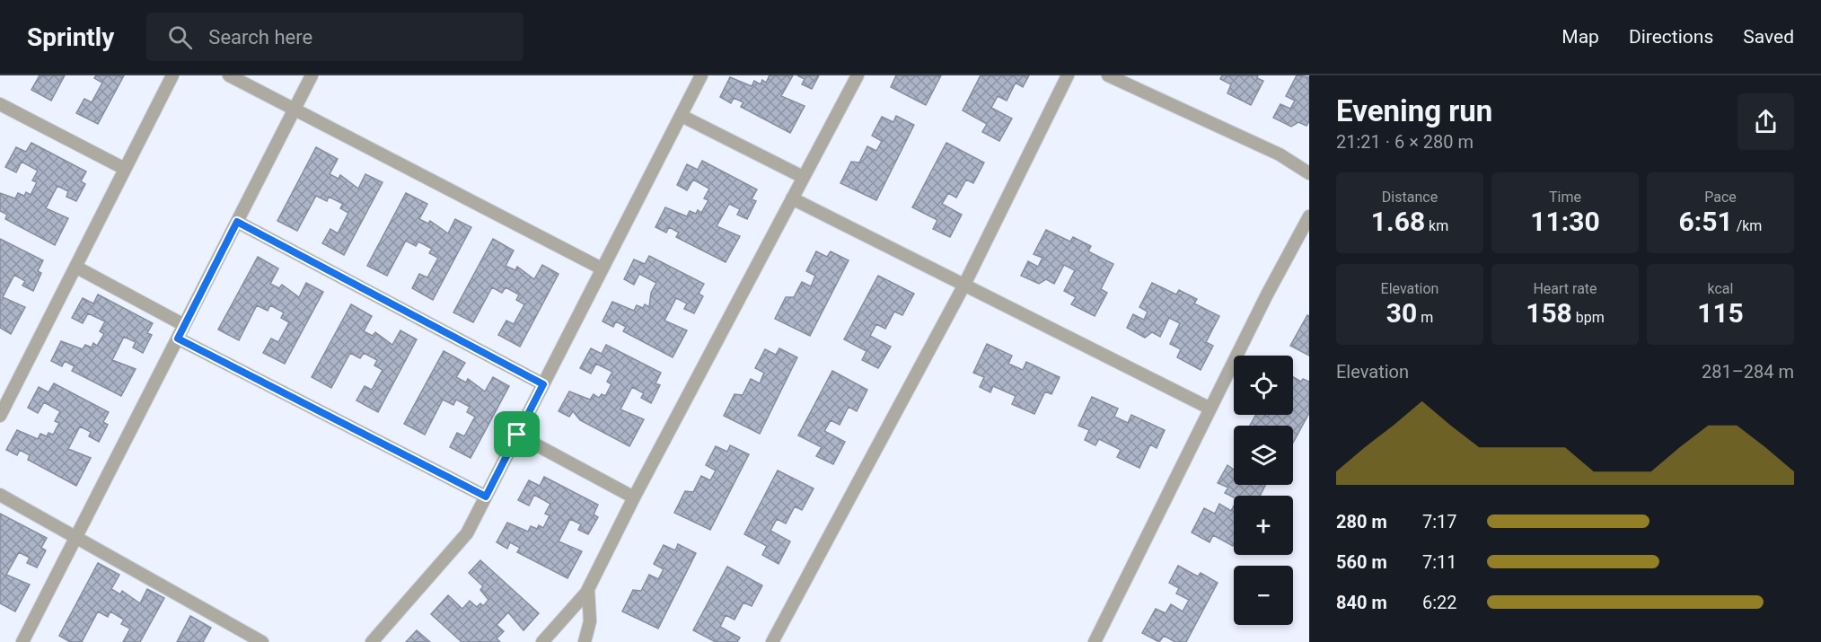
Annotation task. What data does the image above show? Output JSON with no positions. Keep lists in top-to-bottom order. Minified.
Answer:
{"page":{"header":"Sprintly","search":"Search here","nav":["Map","Directions","Saved"],"heading":["Evening run","21:21 · 6 × 280 m"],"stats":[["Distance","1.68 km"],["Time","11:30"],["Pace","6:51 /km"],["Elevation","30 m"],["Heart rate","158 bpm"],["kcal","115"]],"chart":["Elevation","281–284 m"],"map_buttons":["+","−"],"list":[{"name":"280 m","note":"7:17"},{"name":"560 m","note":"7:11"},{"name":"840 m","note":"6:22"}]}}
